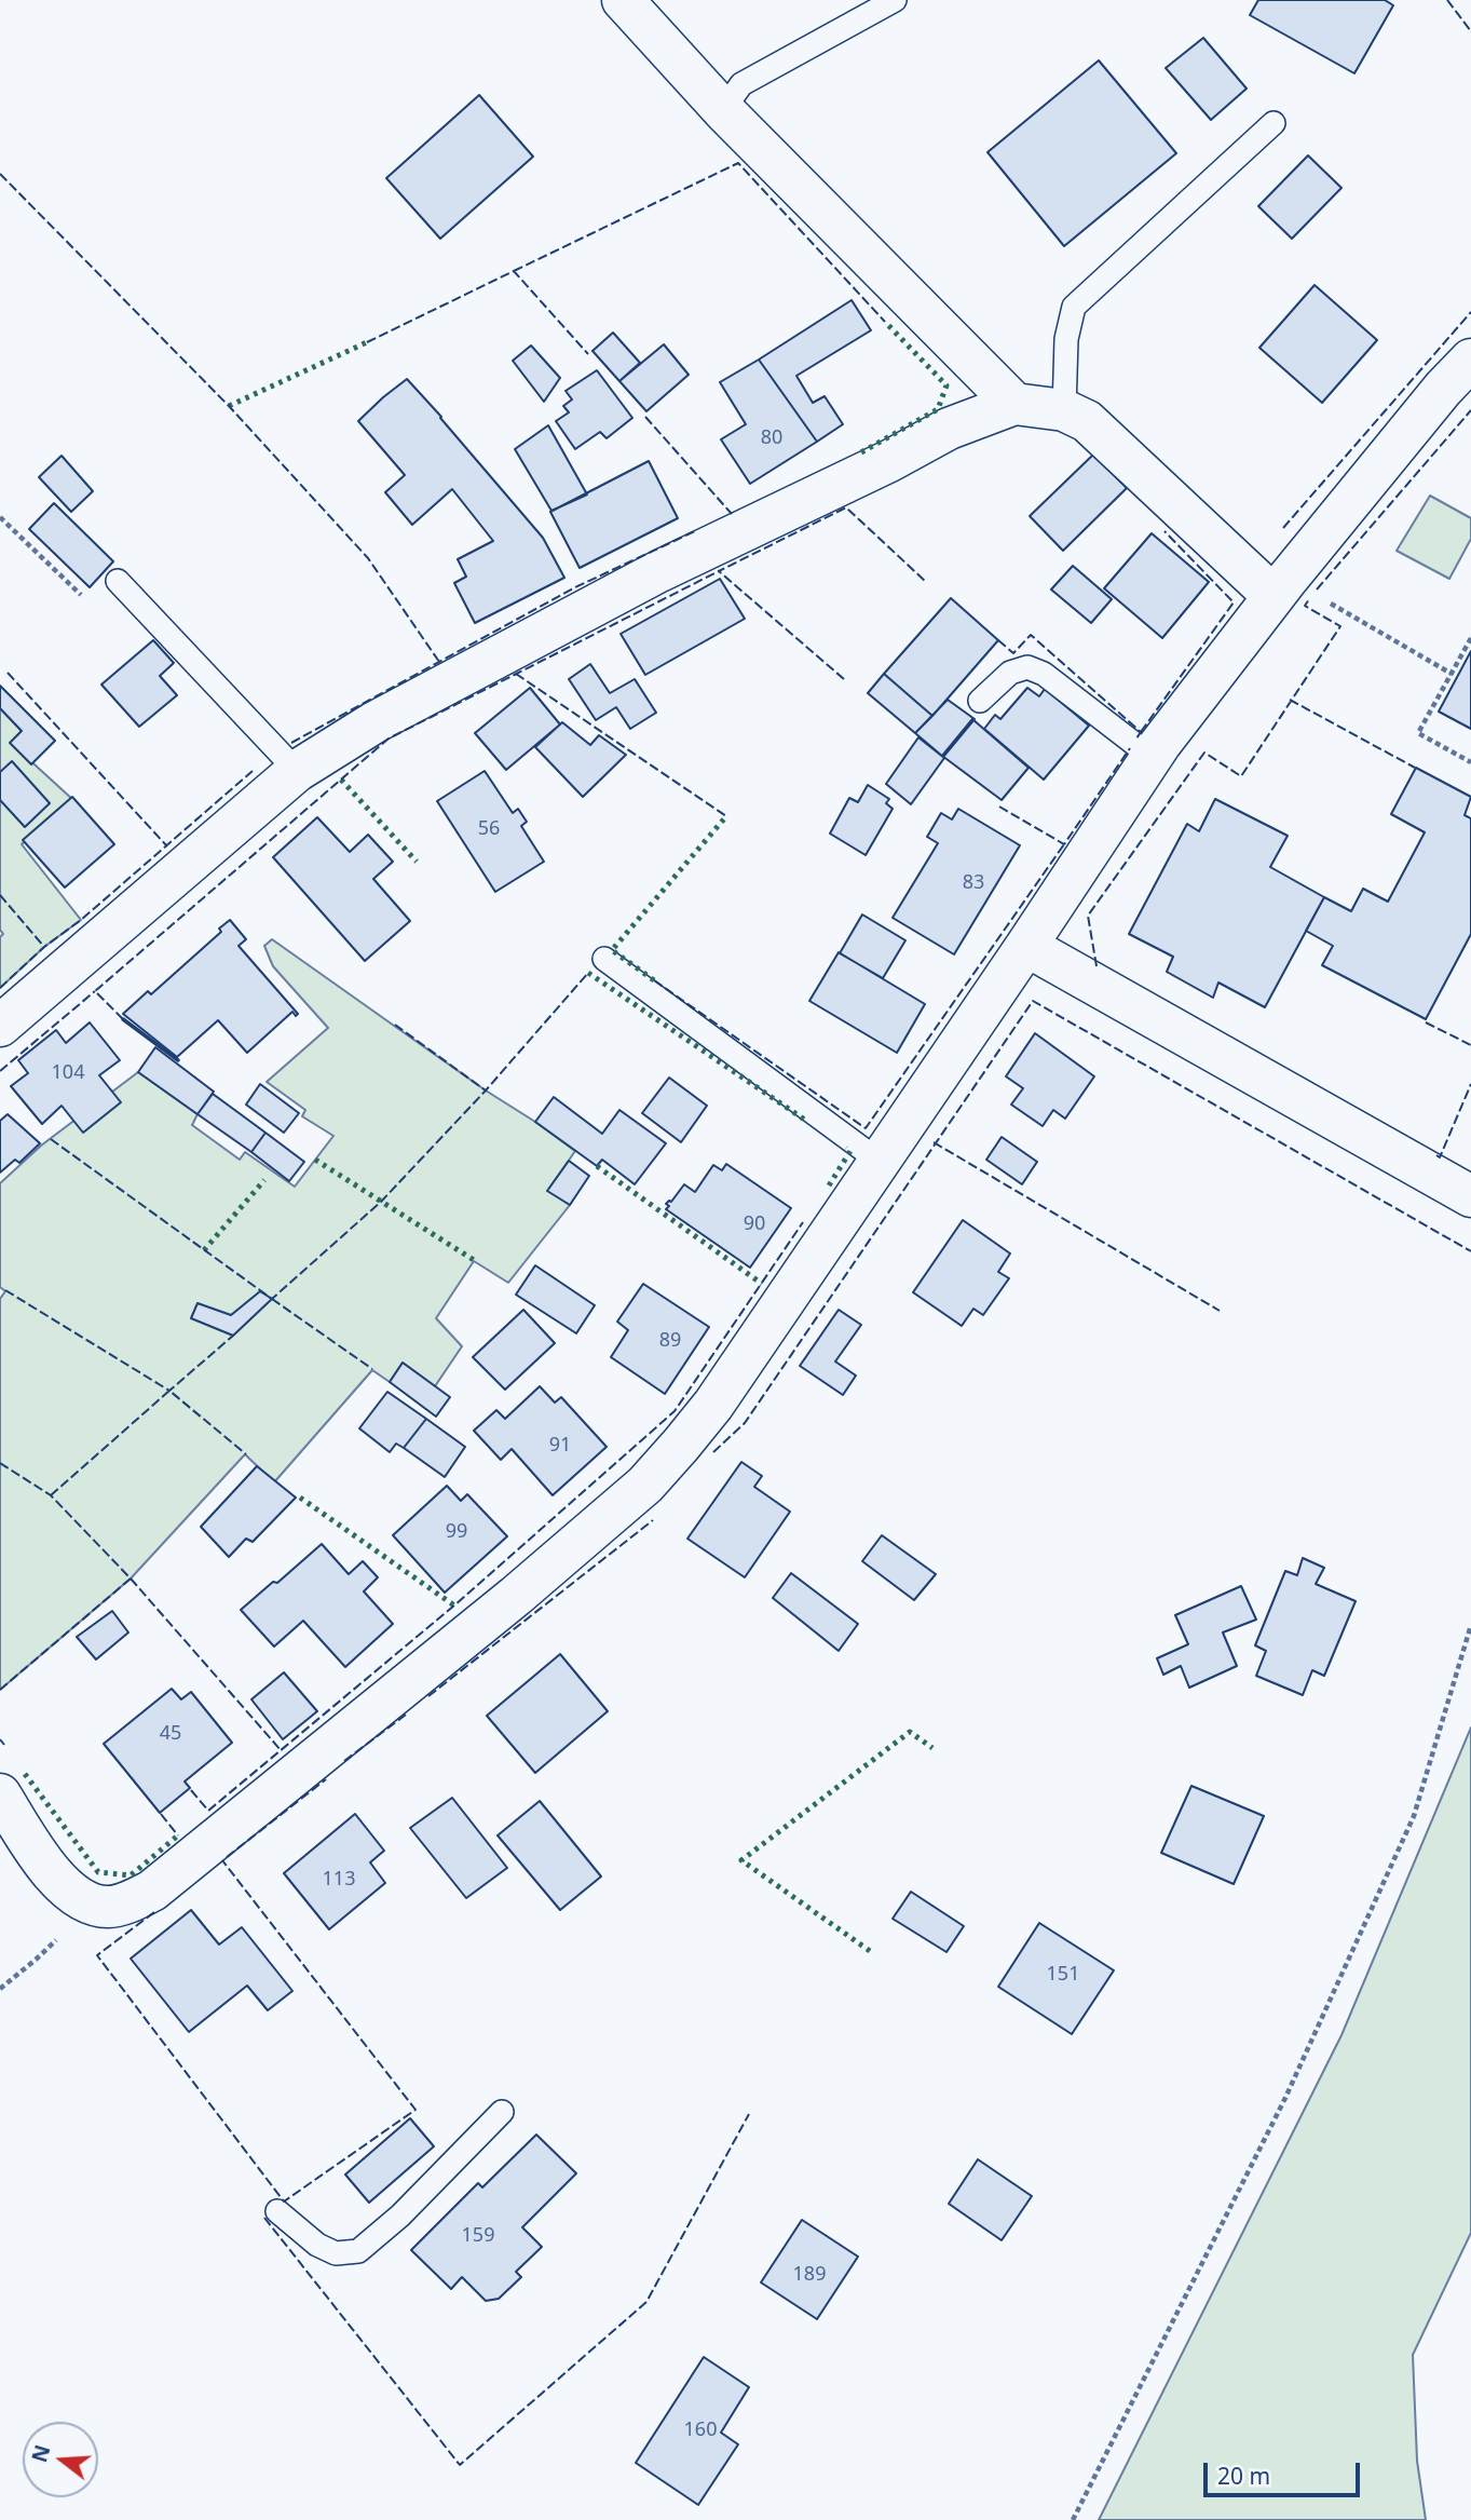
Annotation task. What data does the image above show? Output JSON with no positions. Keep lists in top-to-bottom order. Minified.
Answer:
{"house_numbers":["80","56","83","104","90","89","91","99","45","113","151","159","189","160"],"scale_bar":"20 m","north":"left"}
